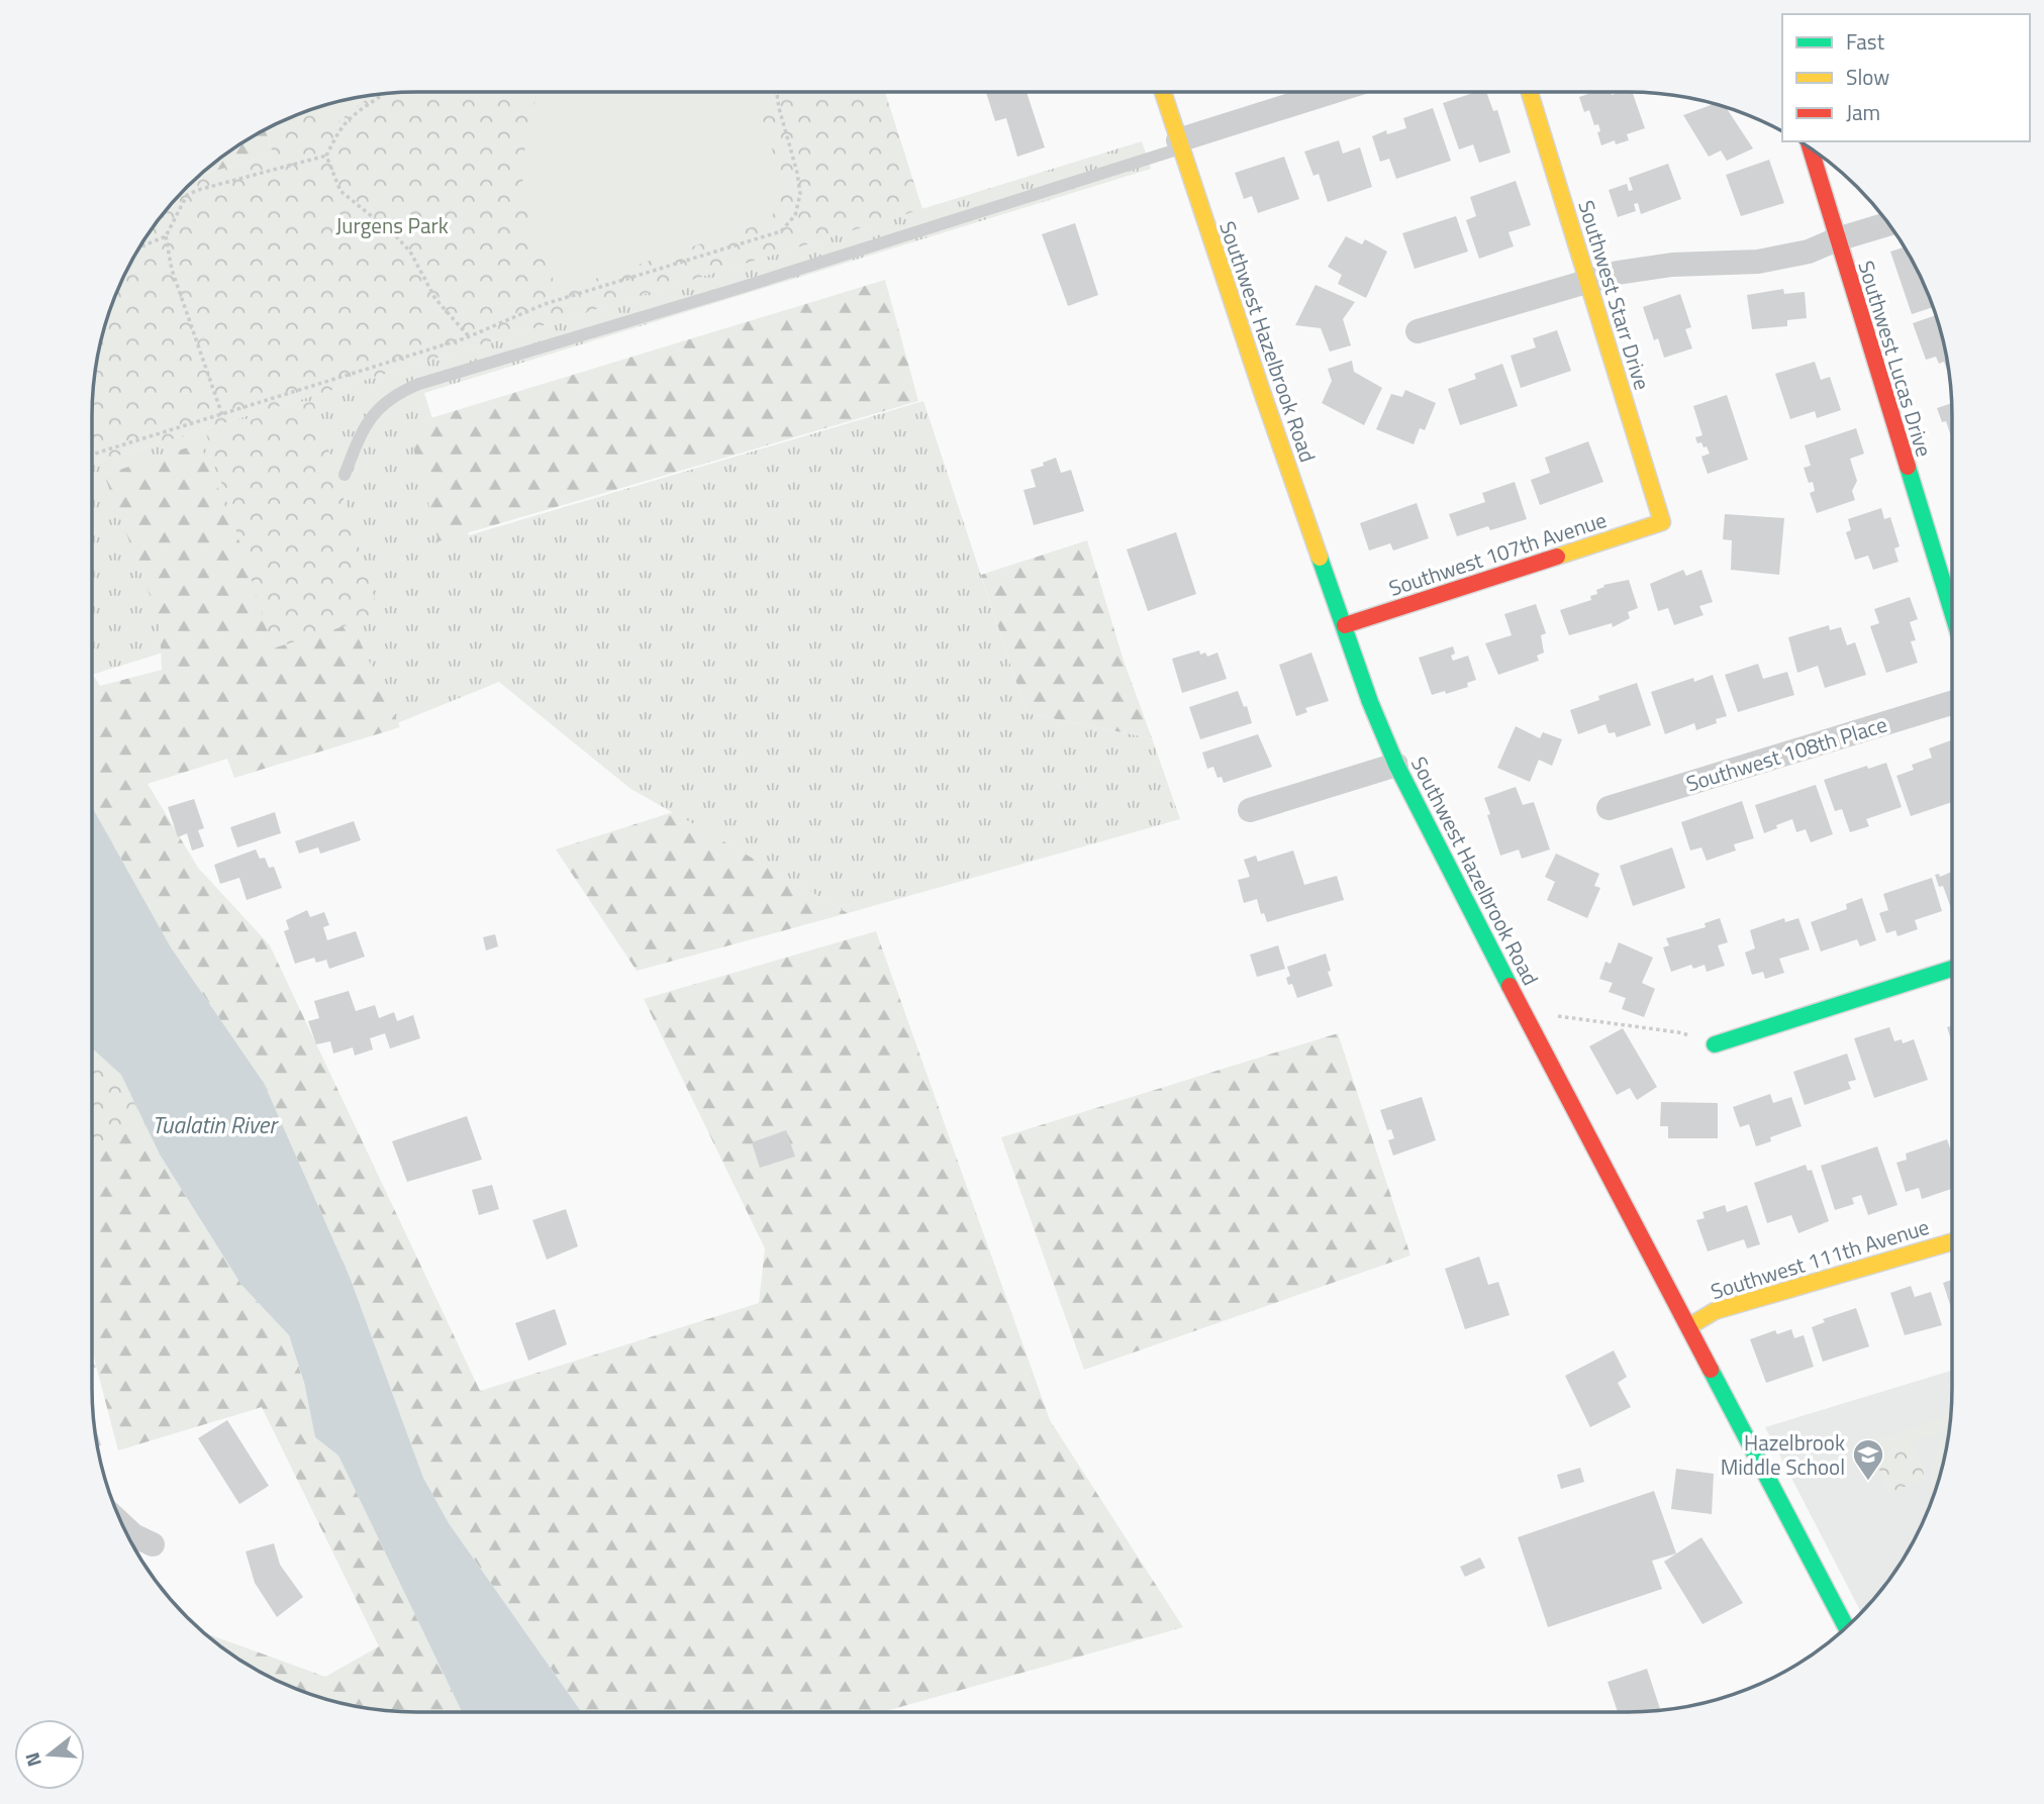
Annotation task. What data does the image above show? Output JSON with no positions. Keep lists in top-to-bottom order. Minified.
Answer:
{"streets":{"street":["Southwest Starr Drive","Southwest Hazelbrook Road","Southwest Lucas Drive","Southwest 107th Avenue","Southwest 108th Place","Southwest 111th Avenue"]},"crossings":[["Southwest Starr Drive","Southwest 107th Avenue"],["Southwest Hazelbrook Road","Southwest 107th Avenue"],["Southwest Hazelbrook Road","Southwest 111th Avenue"]],"water":["Tualatin River"],"parks":["Jurgens Park"],"places":{"school or university":["Hazelbrook Middle School"]},"legend":["Fast","Slow","Jam"],"north":"left"}
